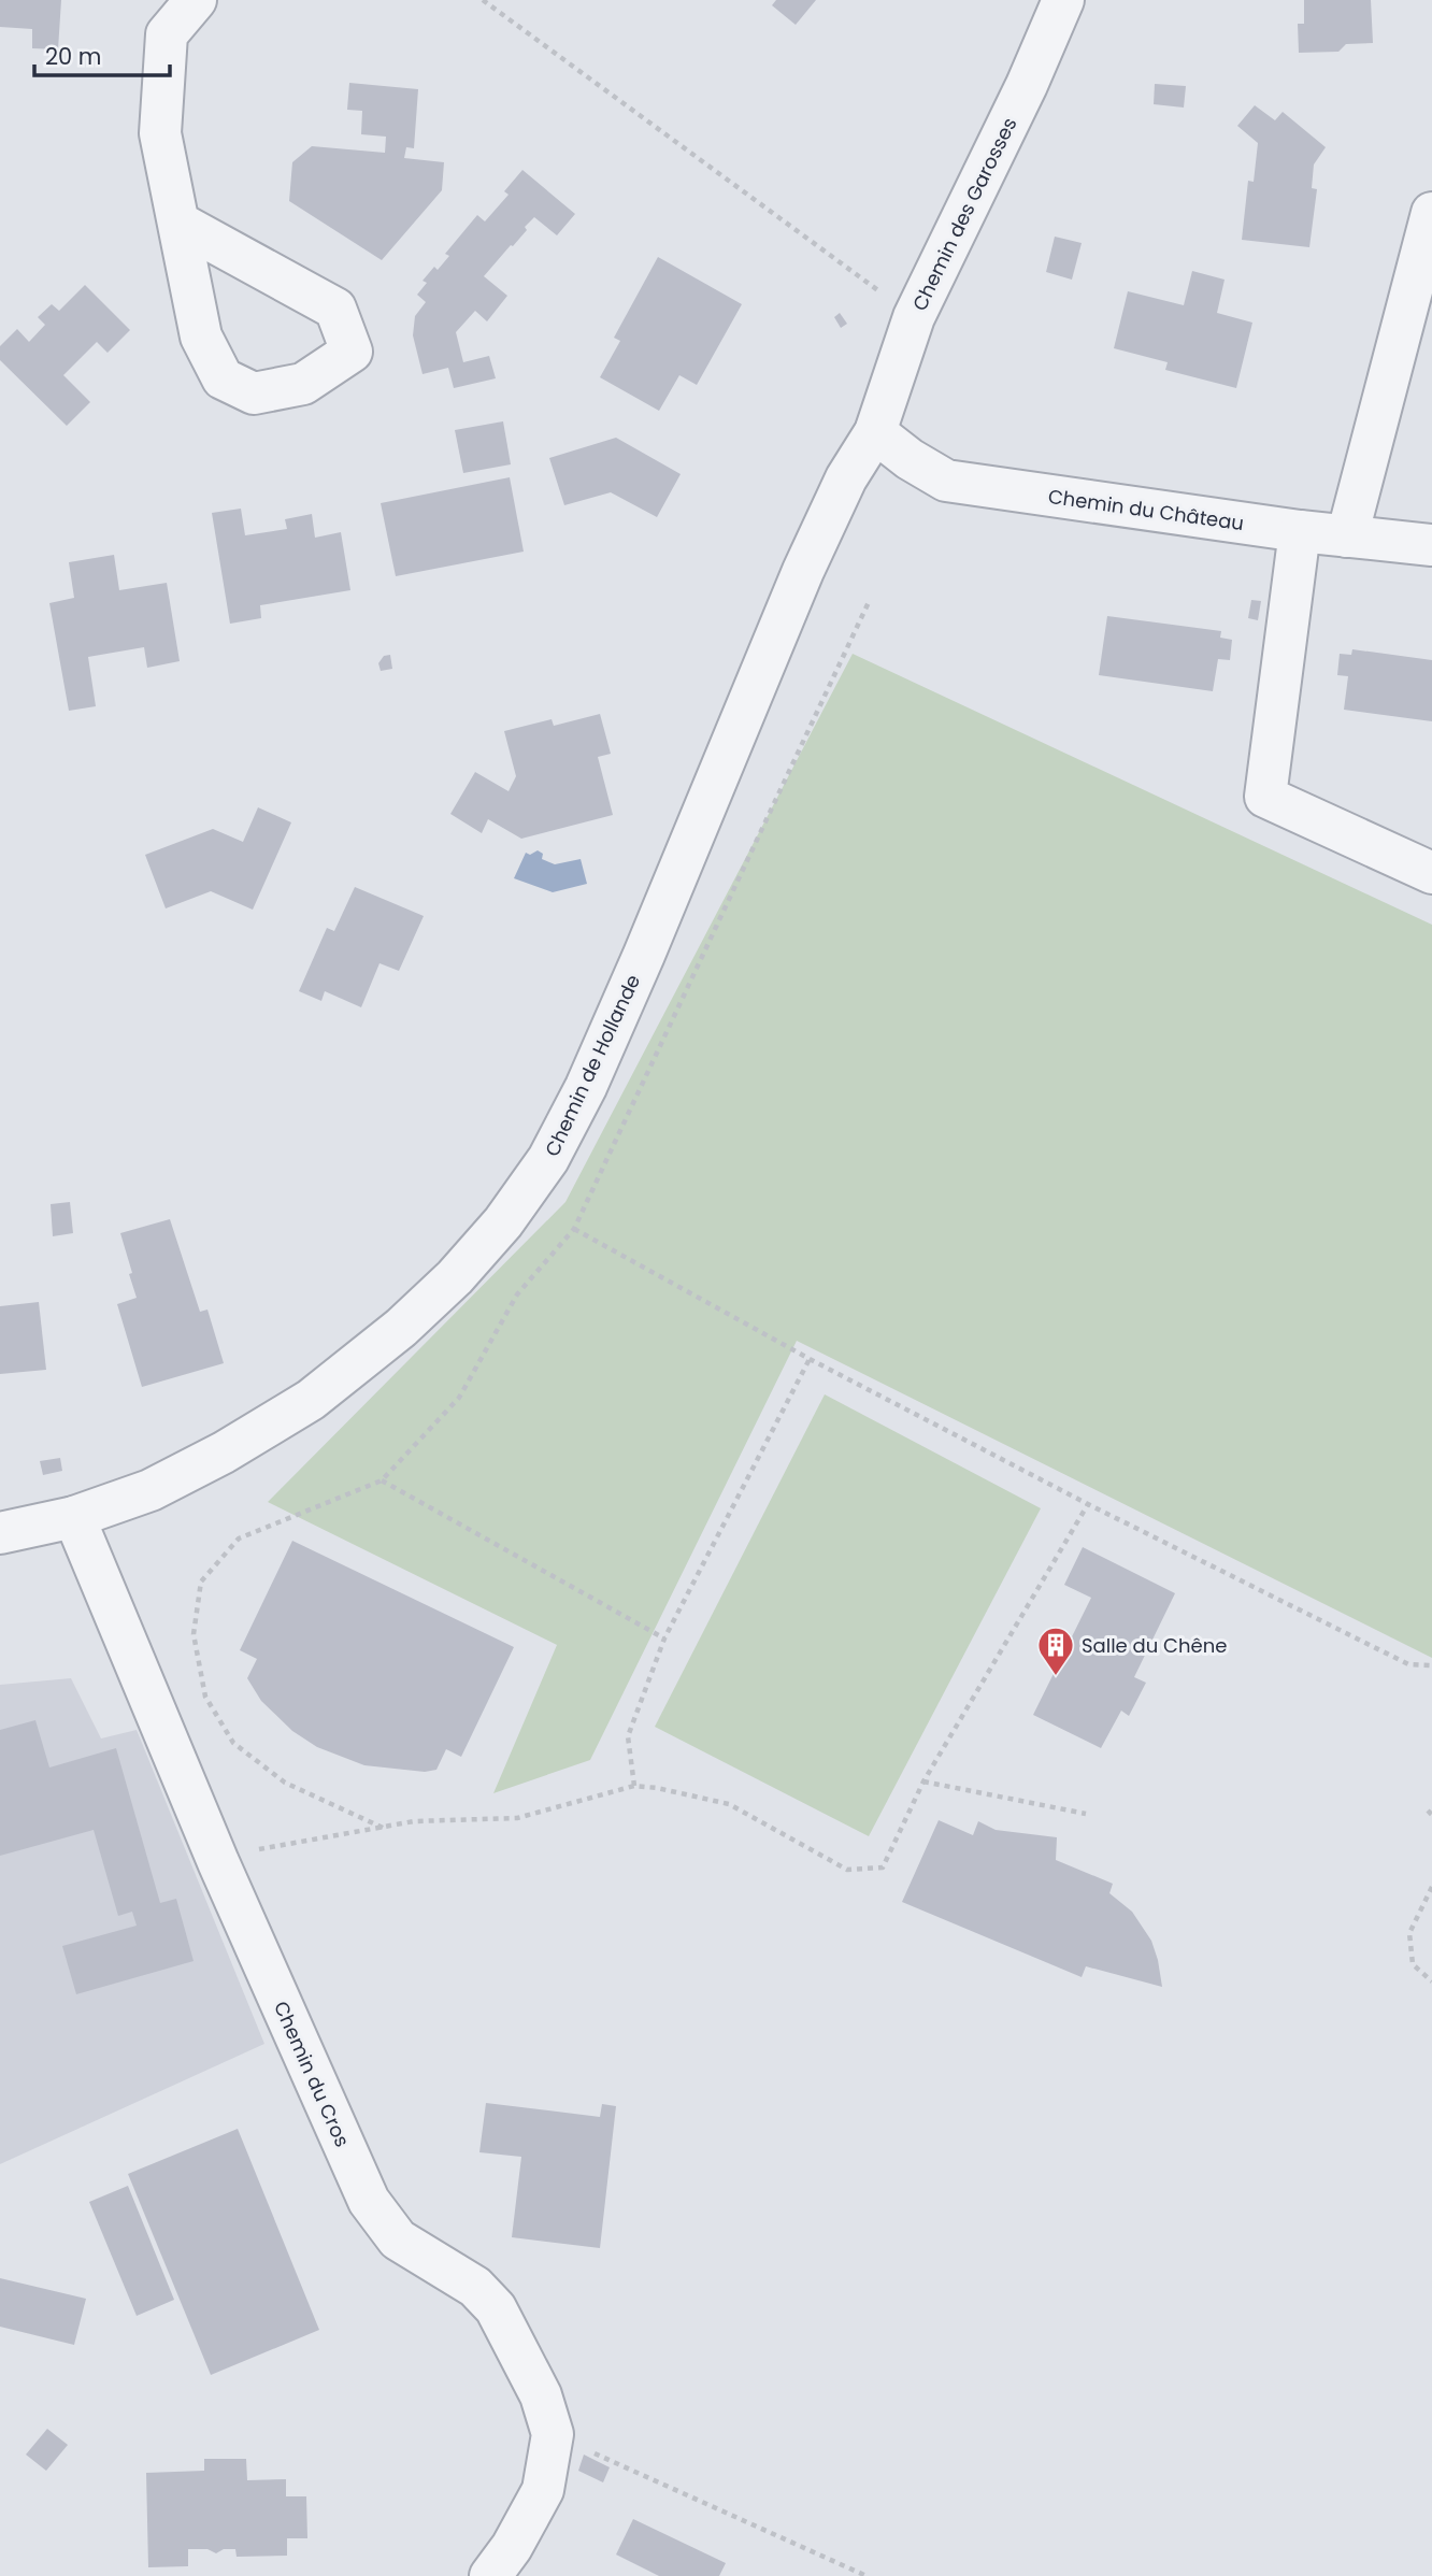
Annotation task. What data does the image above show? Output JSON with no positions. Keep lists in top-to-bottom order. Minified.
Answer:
{"streets":{"street":["Chemin des Garosses","Chemin du Château","Chemin de Hollande","Chemin du Cros"]},"crossings":[["Chemin des Garosses","Chemin du Château"],["Chemin des Garosses","Chemin de Hollande"],["Chemin du Château","Chemin de Hollande"],["Chemin de Hollande","Chemin du Cros"]],"places":{"building":["Salle du Chêne"]},"scale_bar":"20 m"}
